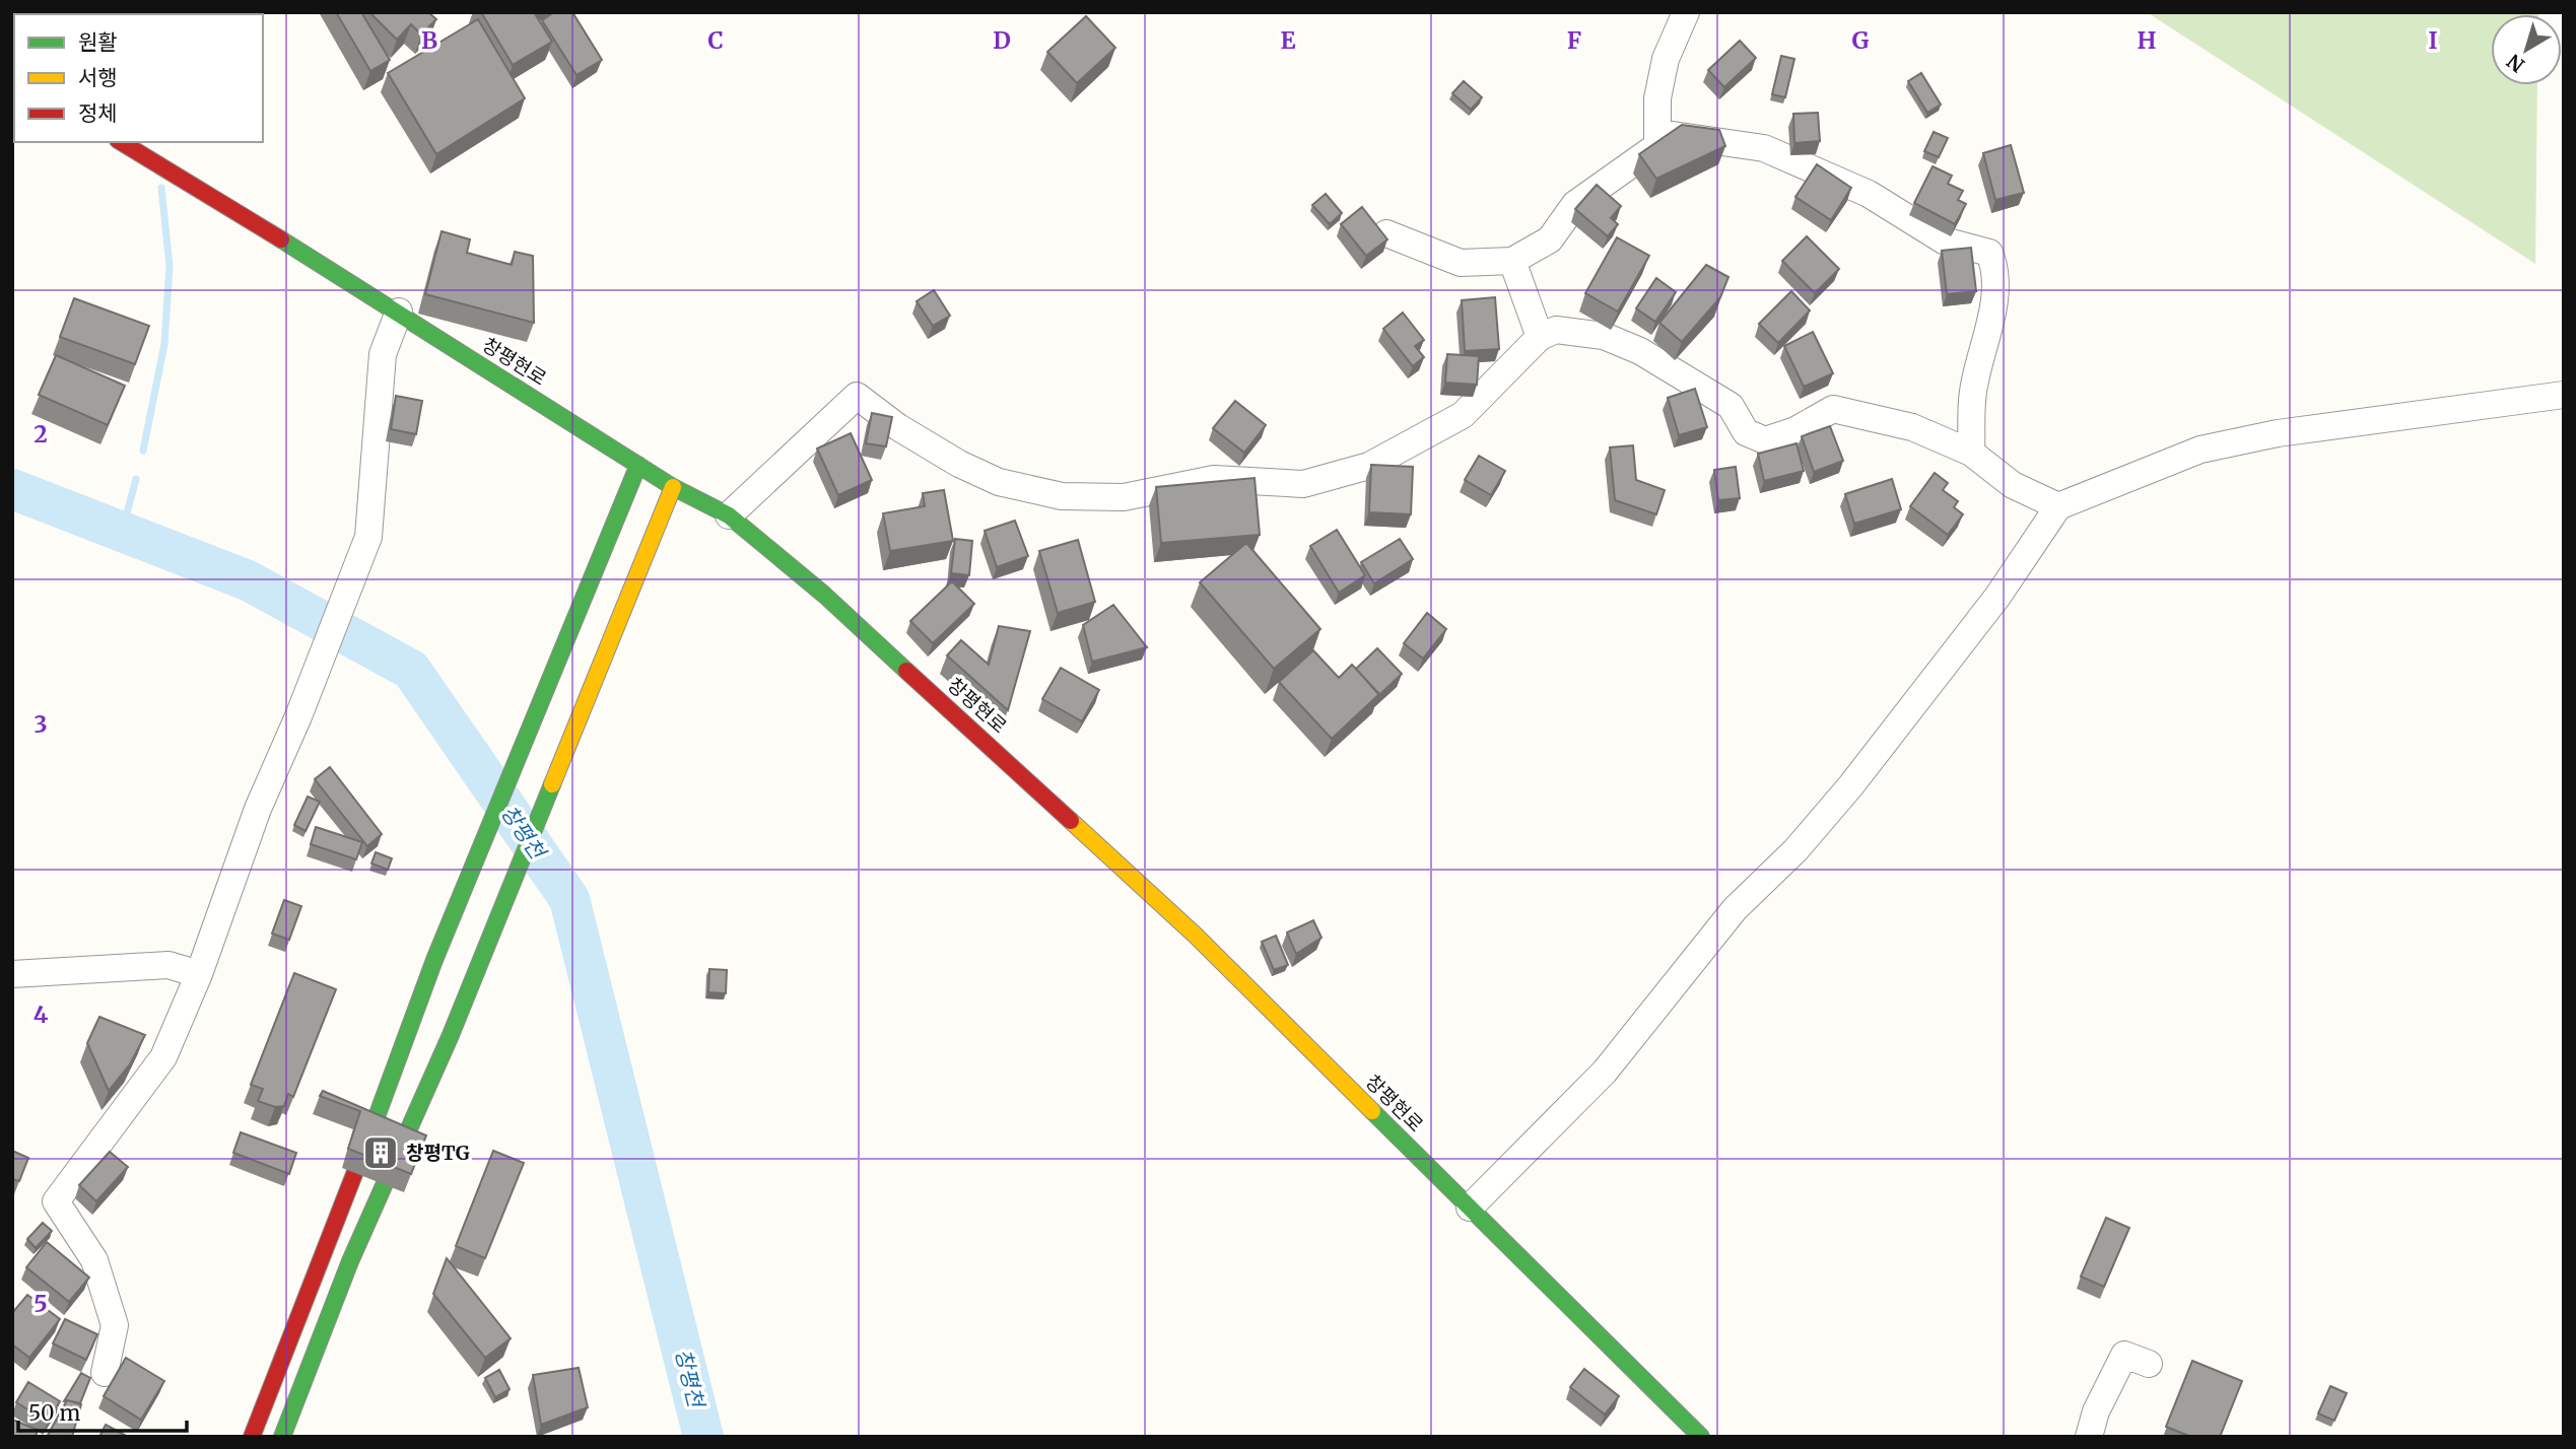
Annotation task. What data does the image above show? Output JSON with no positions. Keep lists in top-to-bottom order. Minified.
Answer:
{"streets":{"main road":["창평현로"]},"water":["창평천"],"places":{"building":["창평TG"]},"legend":["원활","서행","정체"],"scale_bar":"50 m","north":"bottom left","grid":{"columns":["B","C","D","E","F","G","H","I"],"rows":["2","3","4","5"]}}
